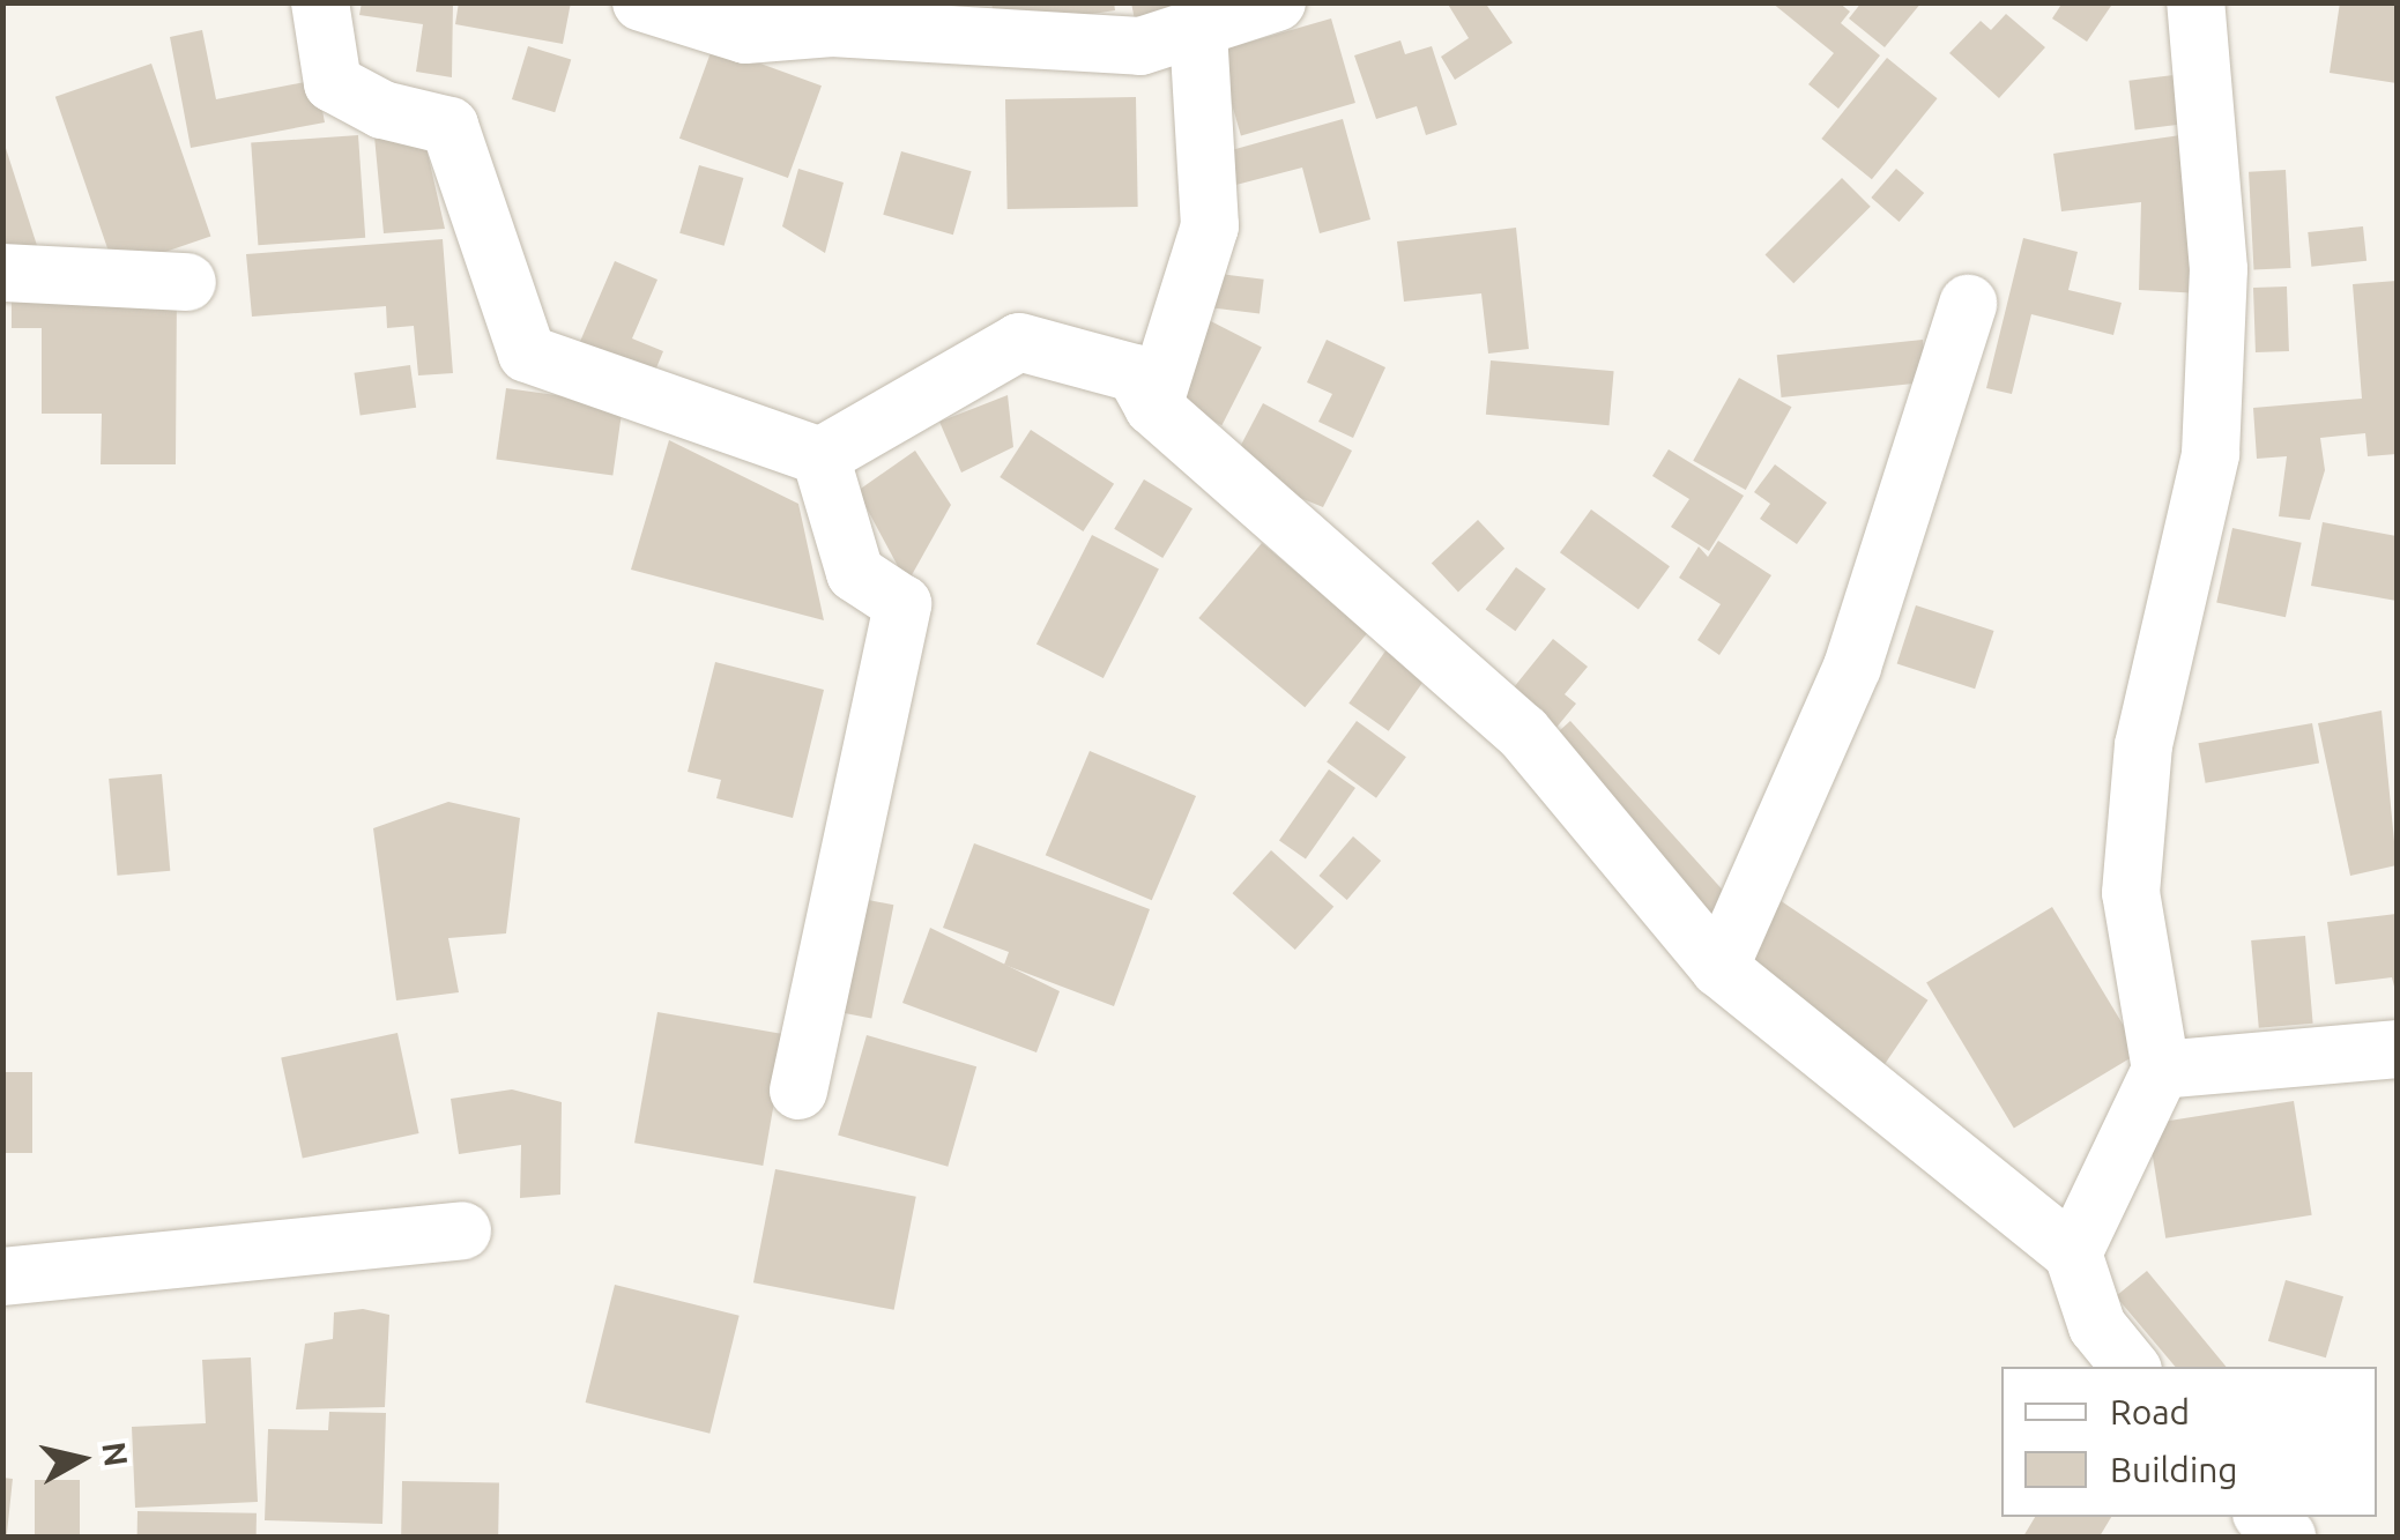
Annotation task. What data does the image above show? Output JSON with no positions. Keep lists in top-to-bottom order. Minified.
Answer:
{"legend":["Road","Building"],"north":"right"}
